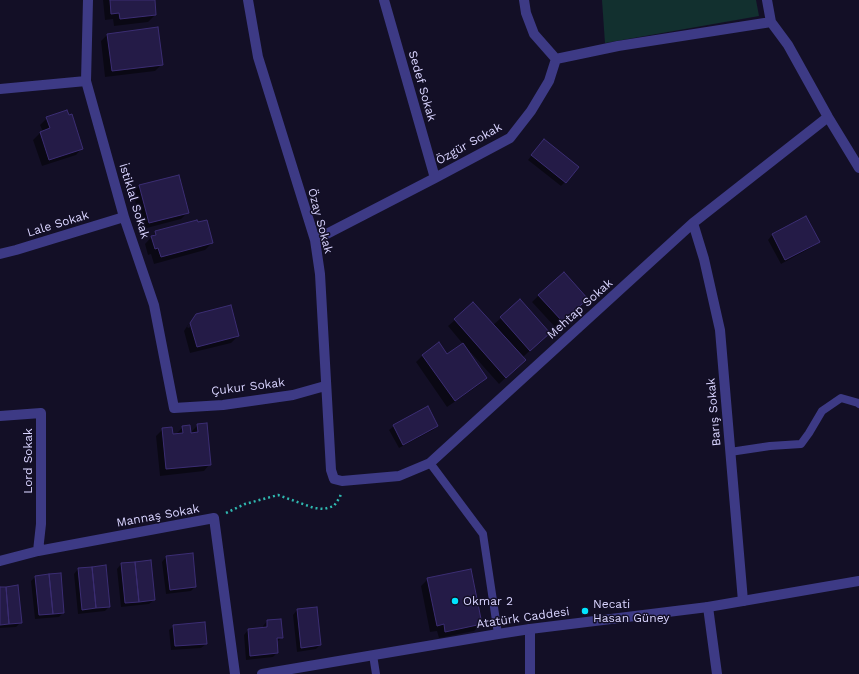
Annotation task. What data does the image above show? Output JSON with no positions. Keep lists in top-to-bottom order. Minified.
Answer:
{"streets":{"street":["Sedef Sokak","Özgür Sokak","İstiklal Sokak","Özay Sokak","Lale Sokak","Mehtap Sokak","Çukur Sokak","Barış Sokak","Lord Sokak","Mannaş Sokak","Atatürk Caddesi"]},"crossings":[["Sedef Sokak","Özgür Sokak"],["Özgür Sokak","Özay Sokak"],["İstiklal Sokak","Lale Sokak"],["İstiklal Sokak","Çukur Sokak"],["Özay Sokak","Mehtap Sokak"],["Özay Sokak","Çukur Sokak"],["Mehtap Sokak","Barış Sokak"],["Barış Sokak","Atatürk Caddesi"],["Lord Sokak","Mannaş Sokak"]],"places":["Okmar 2","Necati Hasan Güney"]}
